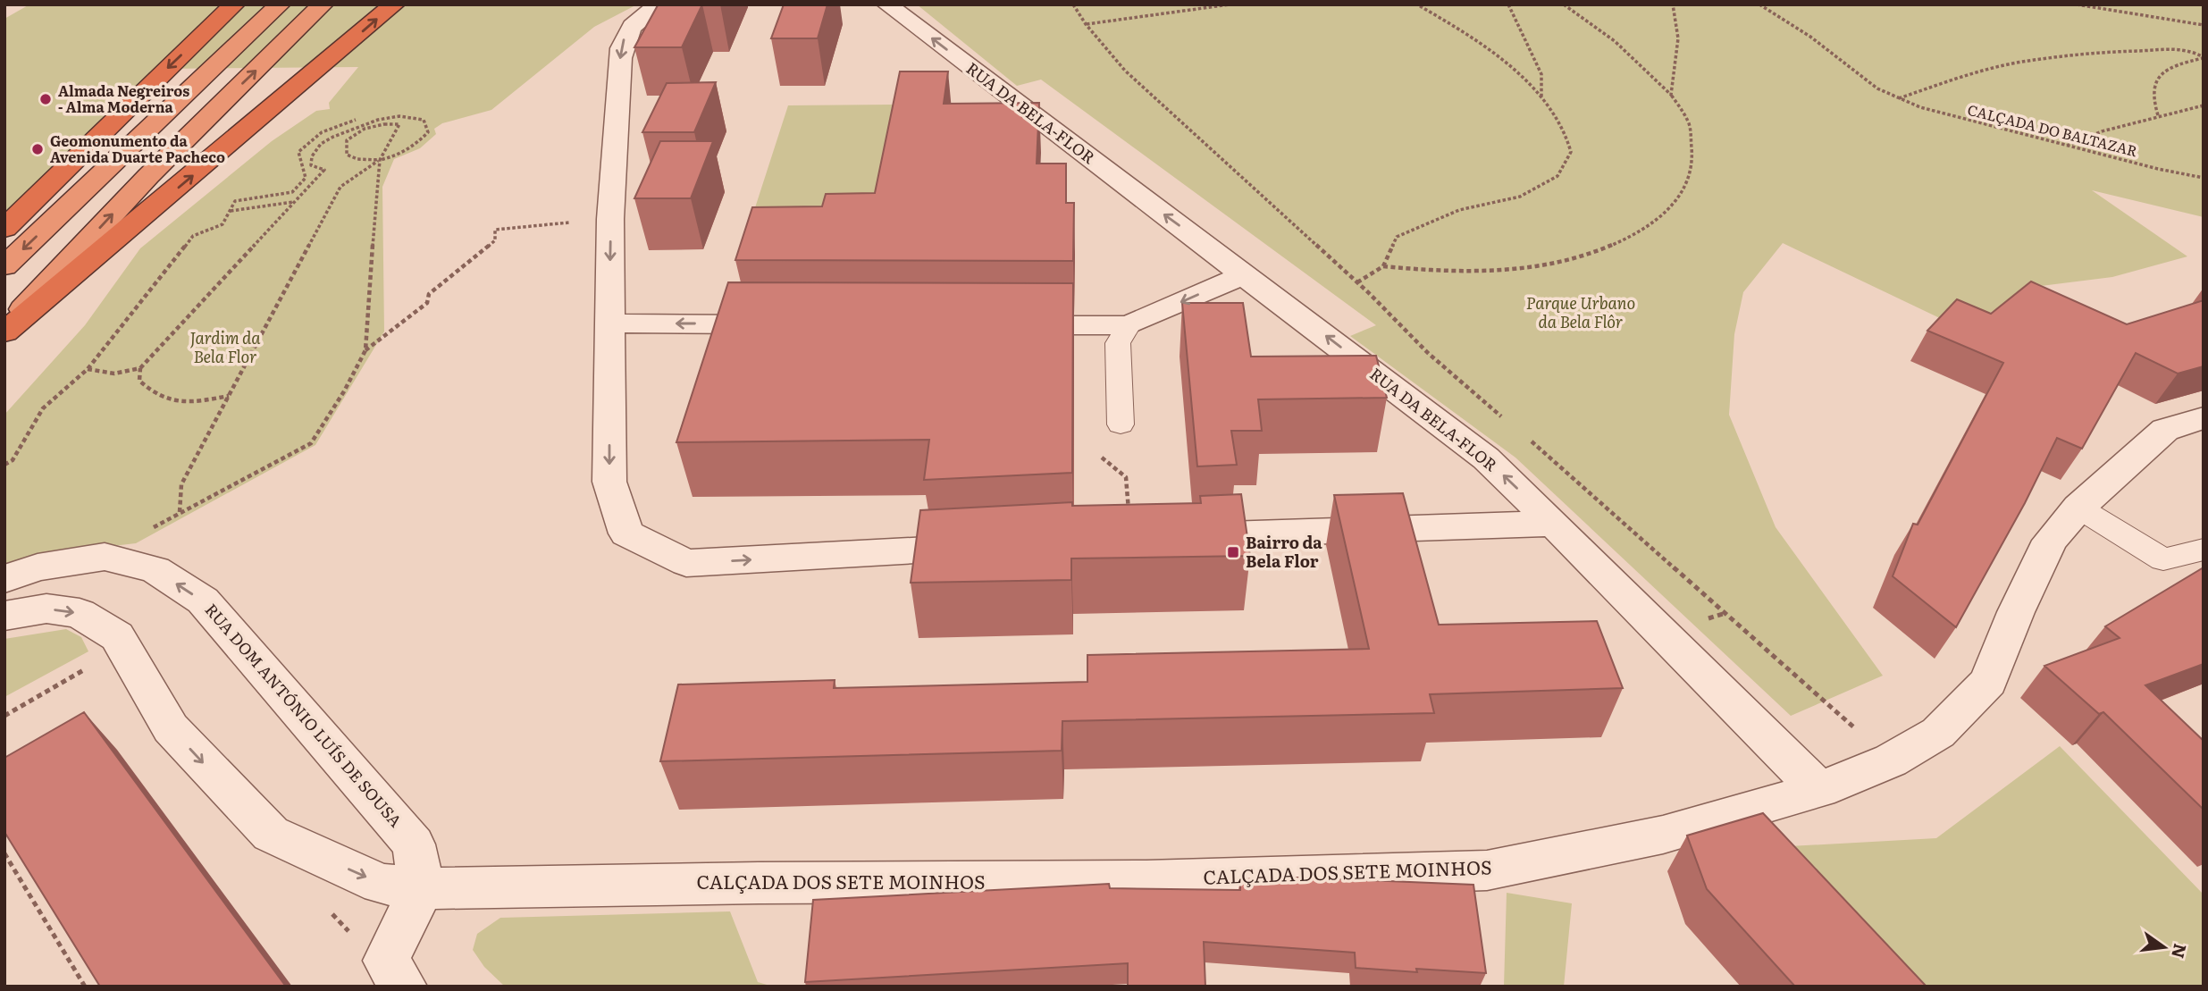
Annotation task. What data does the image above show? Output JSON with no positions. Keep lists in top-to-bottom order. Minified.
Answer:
{"streets":{"street":["RUA DA BELA-FLOR","RUA DOM ANTÓNIO LUÍS DE SOUSA","CALÇADA DOS SETE MOINHOS"],"path":["CALÇADA DO BALTAZAR"]},"crossings":[["RUA DA BELA-FLOR","CALÇADA DOS SETE MOINHOS"],["RUA DOM ANTÓNIO LUÍS DE SOUSA","CALÇADA DOS SETE MOINHOS"]],"one_way":["RUA DA BELA-FLOR"],"parks":["Parque Urbano da Bela Flôr","Jardim da Bela Flor"],"places":{"other":["Almada Negreiros - Alma Moderna","Geomonumento da Avenida Duarte Pacheco"],"transit":["Bairro da Bela Flor"]},"north":"right"}
